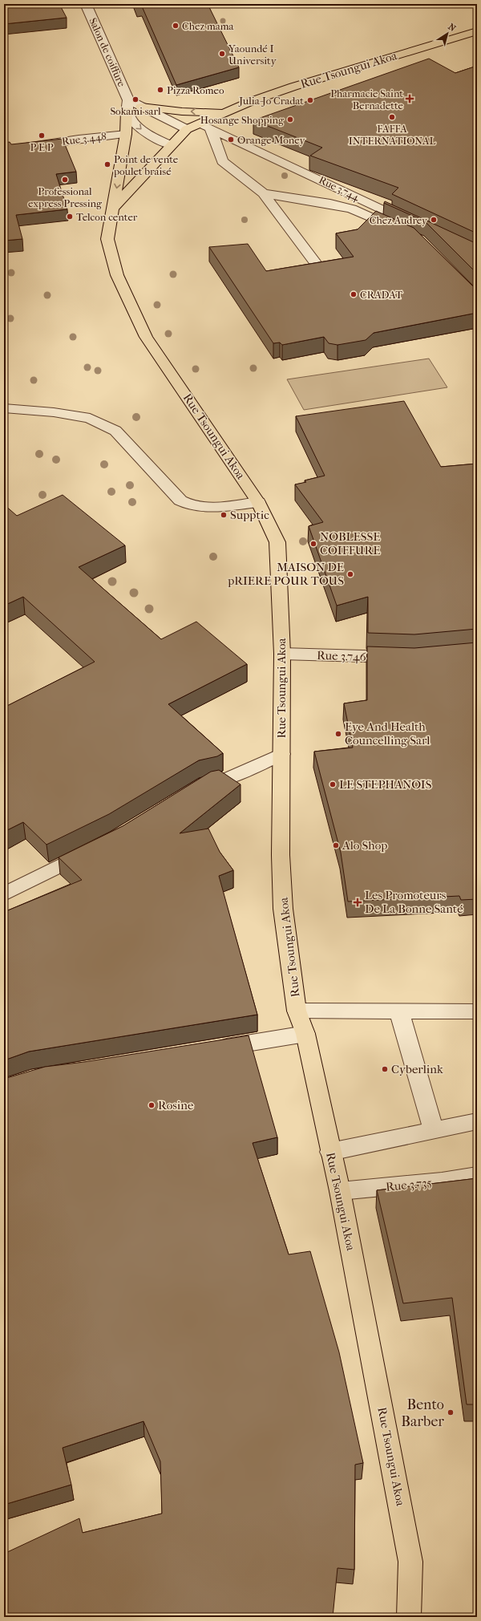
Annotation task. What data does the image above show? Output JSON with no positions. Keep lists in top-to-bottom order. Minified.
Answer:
{"streets":{"main road":["Rue Tsoungui Akoa"],"street":["Salon de coiffure","Rue 3.448","Rue 3.744","Rue 3.746","Rue 3.735"]},"crossings":[["Salon de coiffure","Rue Tsoungui Akoa"],["Rue Tsoungui Akoa","Rue 3.744"],["Rue Tsoungui Akoa","Rue 3.746"],["Rue Tsoungui Akoa","Rue 3.735"]],"places":{"other":["Chez mama","Yaoundé I University","Pizza Romeo","Sokami sarl","Julia-Jo Cradat","FAFFA INTERNATIONAL","Hosange Shopping","P E P","Orange Money","Point de vente poulet braisé","Professional express Pressing","Telcon center","Chez Audrey","CRADAT","Supptic","NOBLESSE COIFFURE","MAISON DE pRIERE POUR TOUS","Eye And Health Councelling Sarl","LE STEPHANOIS","Alo Shop","Cyberlink","Rosine","Bento Barber"],"health":["Pharmacie Saint Bernadette","Les Promoteurs De La Bonne Santé"]},"north":"top right"}
